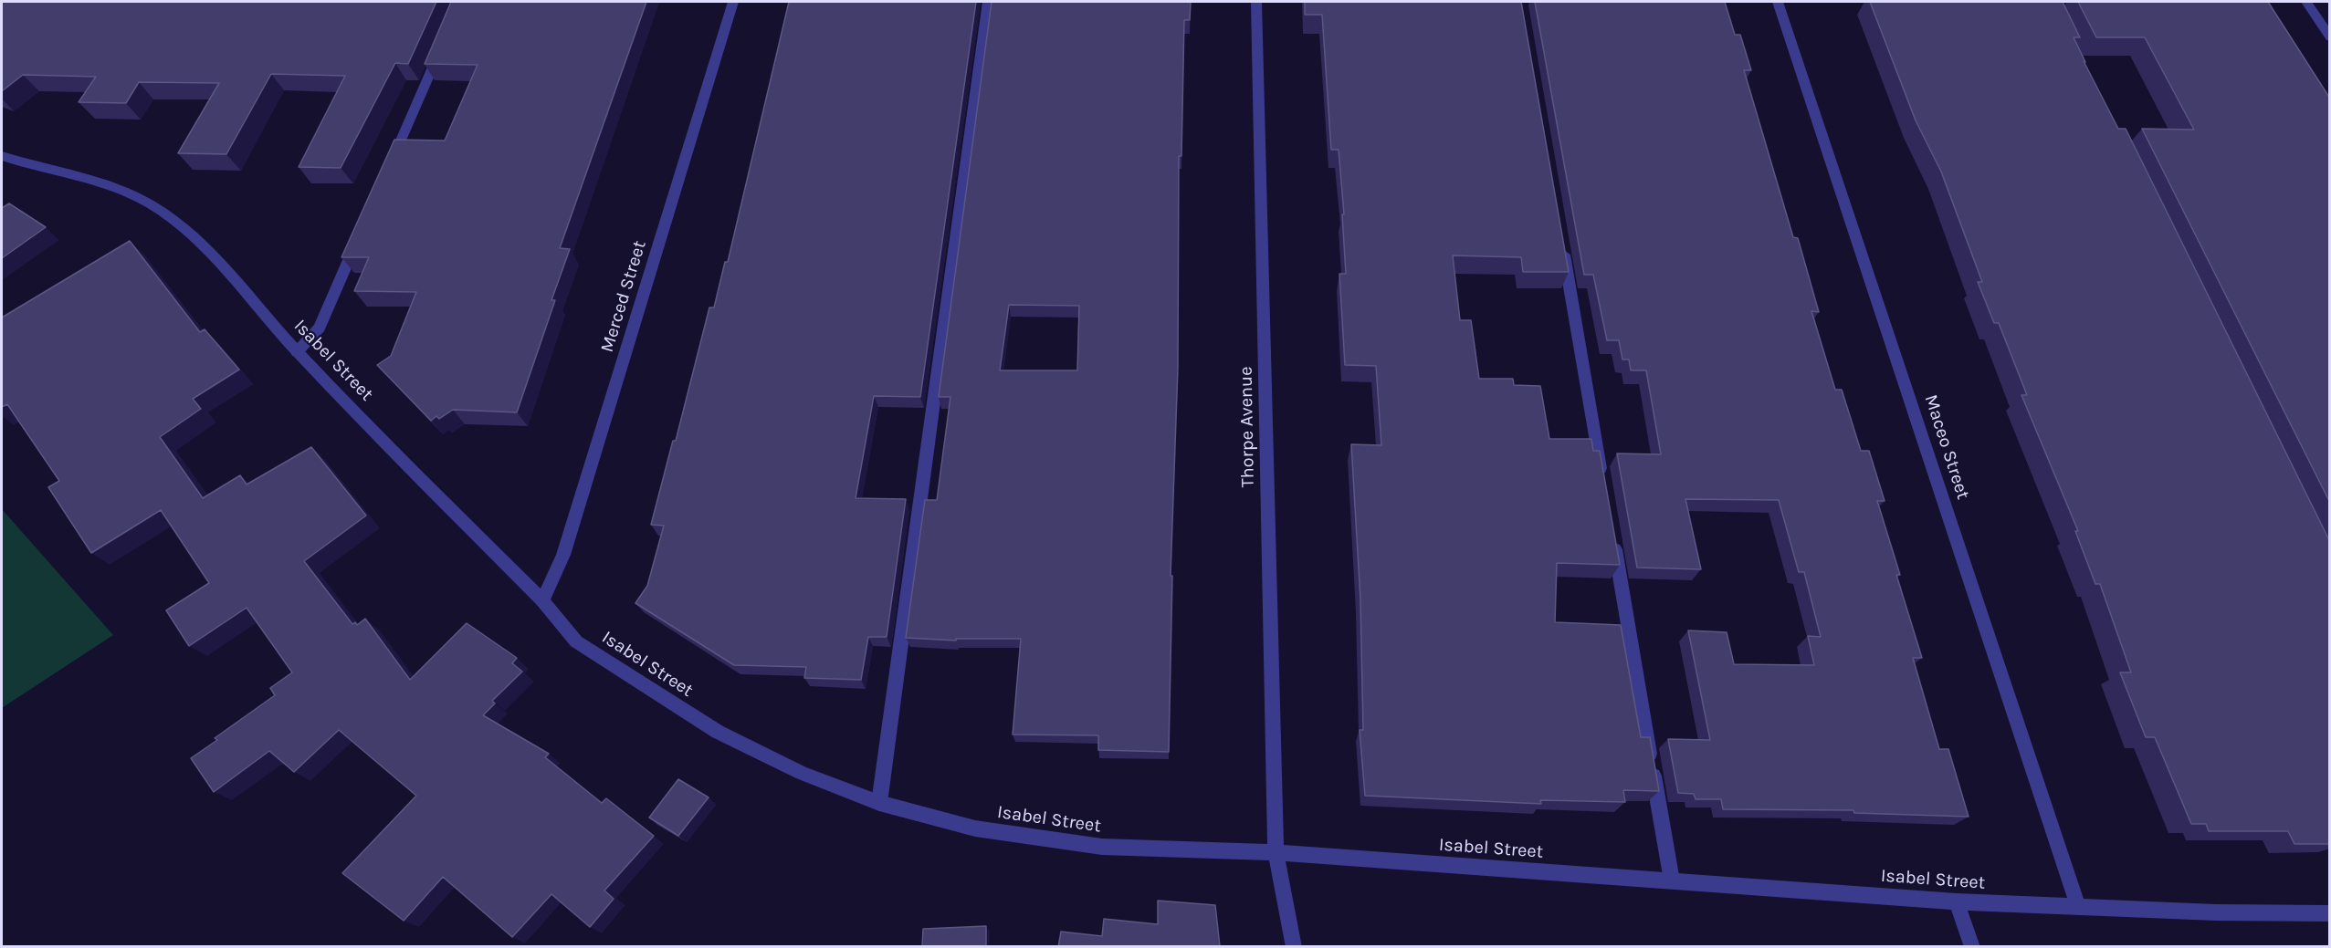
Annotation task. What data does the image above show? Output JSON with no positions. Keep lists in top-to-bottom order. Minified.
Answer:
{"streets":{"street":["Merced Street","Isabel Street","Thorpe Avenue","Maceo Street"]},"crossings":[["Merced Street","Isabel Street"],["Isabel Street","Thorpe Avenue"],["Isabel Street","Maceo Street"]]}
